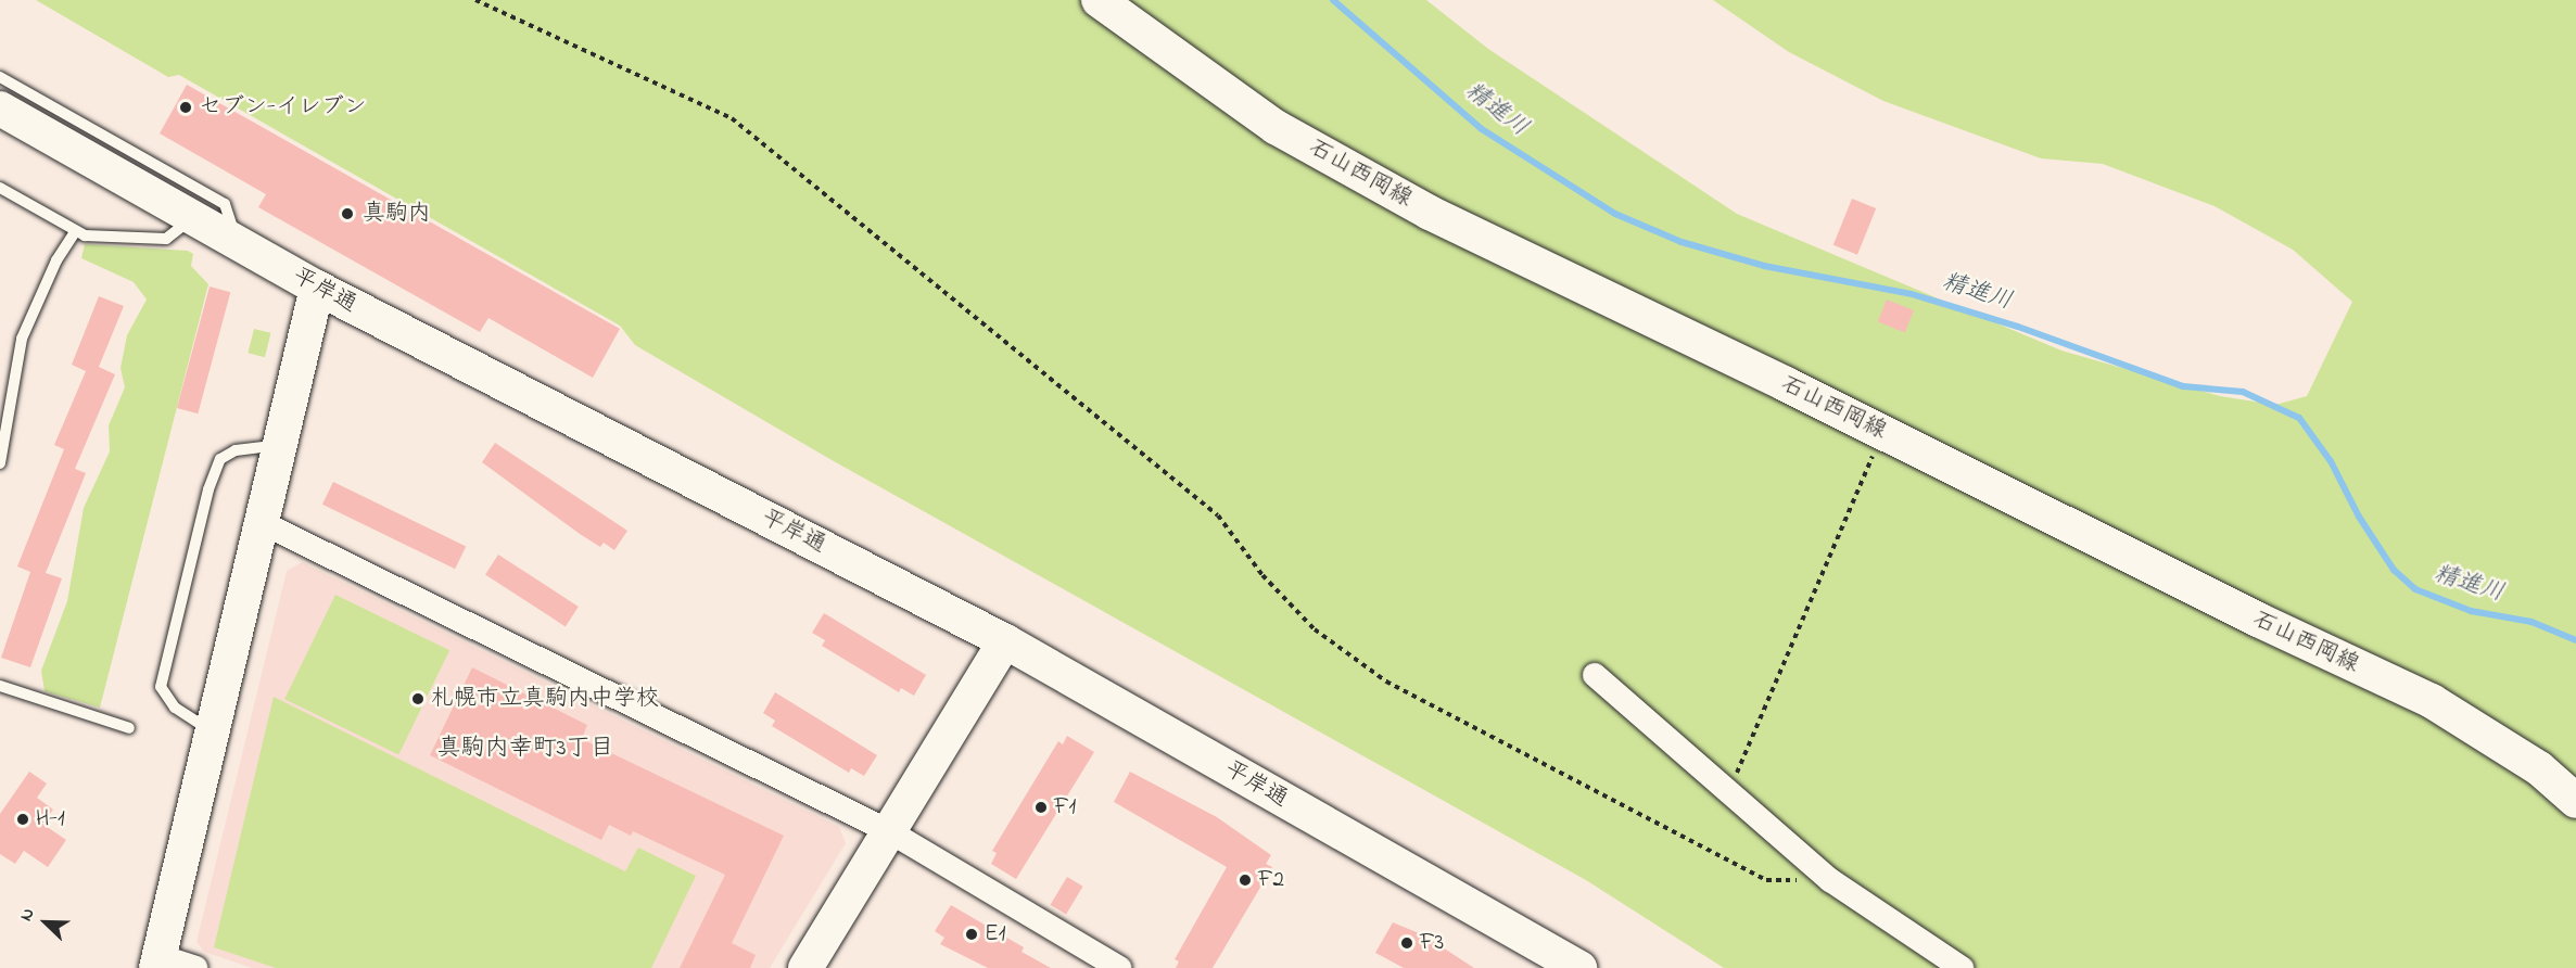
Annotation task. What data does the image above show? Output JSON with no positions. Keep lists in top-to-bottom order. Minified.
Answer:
{"streets":{"street":["石山西岡線","平岸通"]},"districts":["真駒内幸町3丁目"],"water":["精進川"],"places":["セブン-イレブン","真駒内","札幌市立真駒内中学校","F1","H-1","F2","E1","F3"],"north":"top left"}
